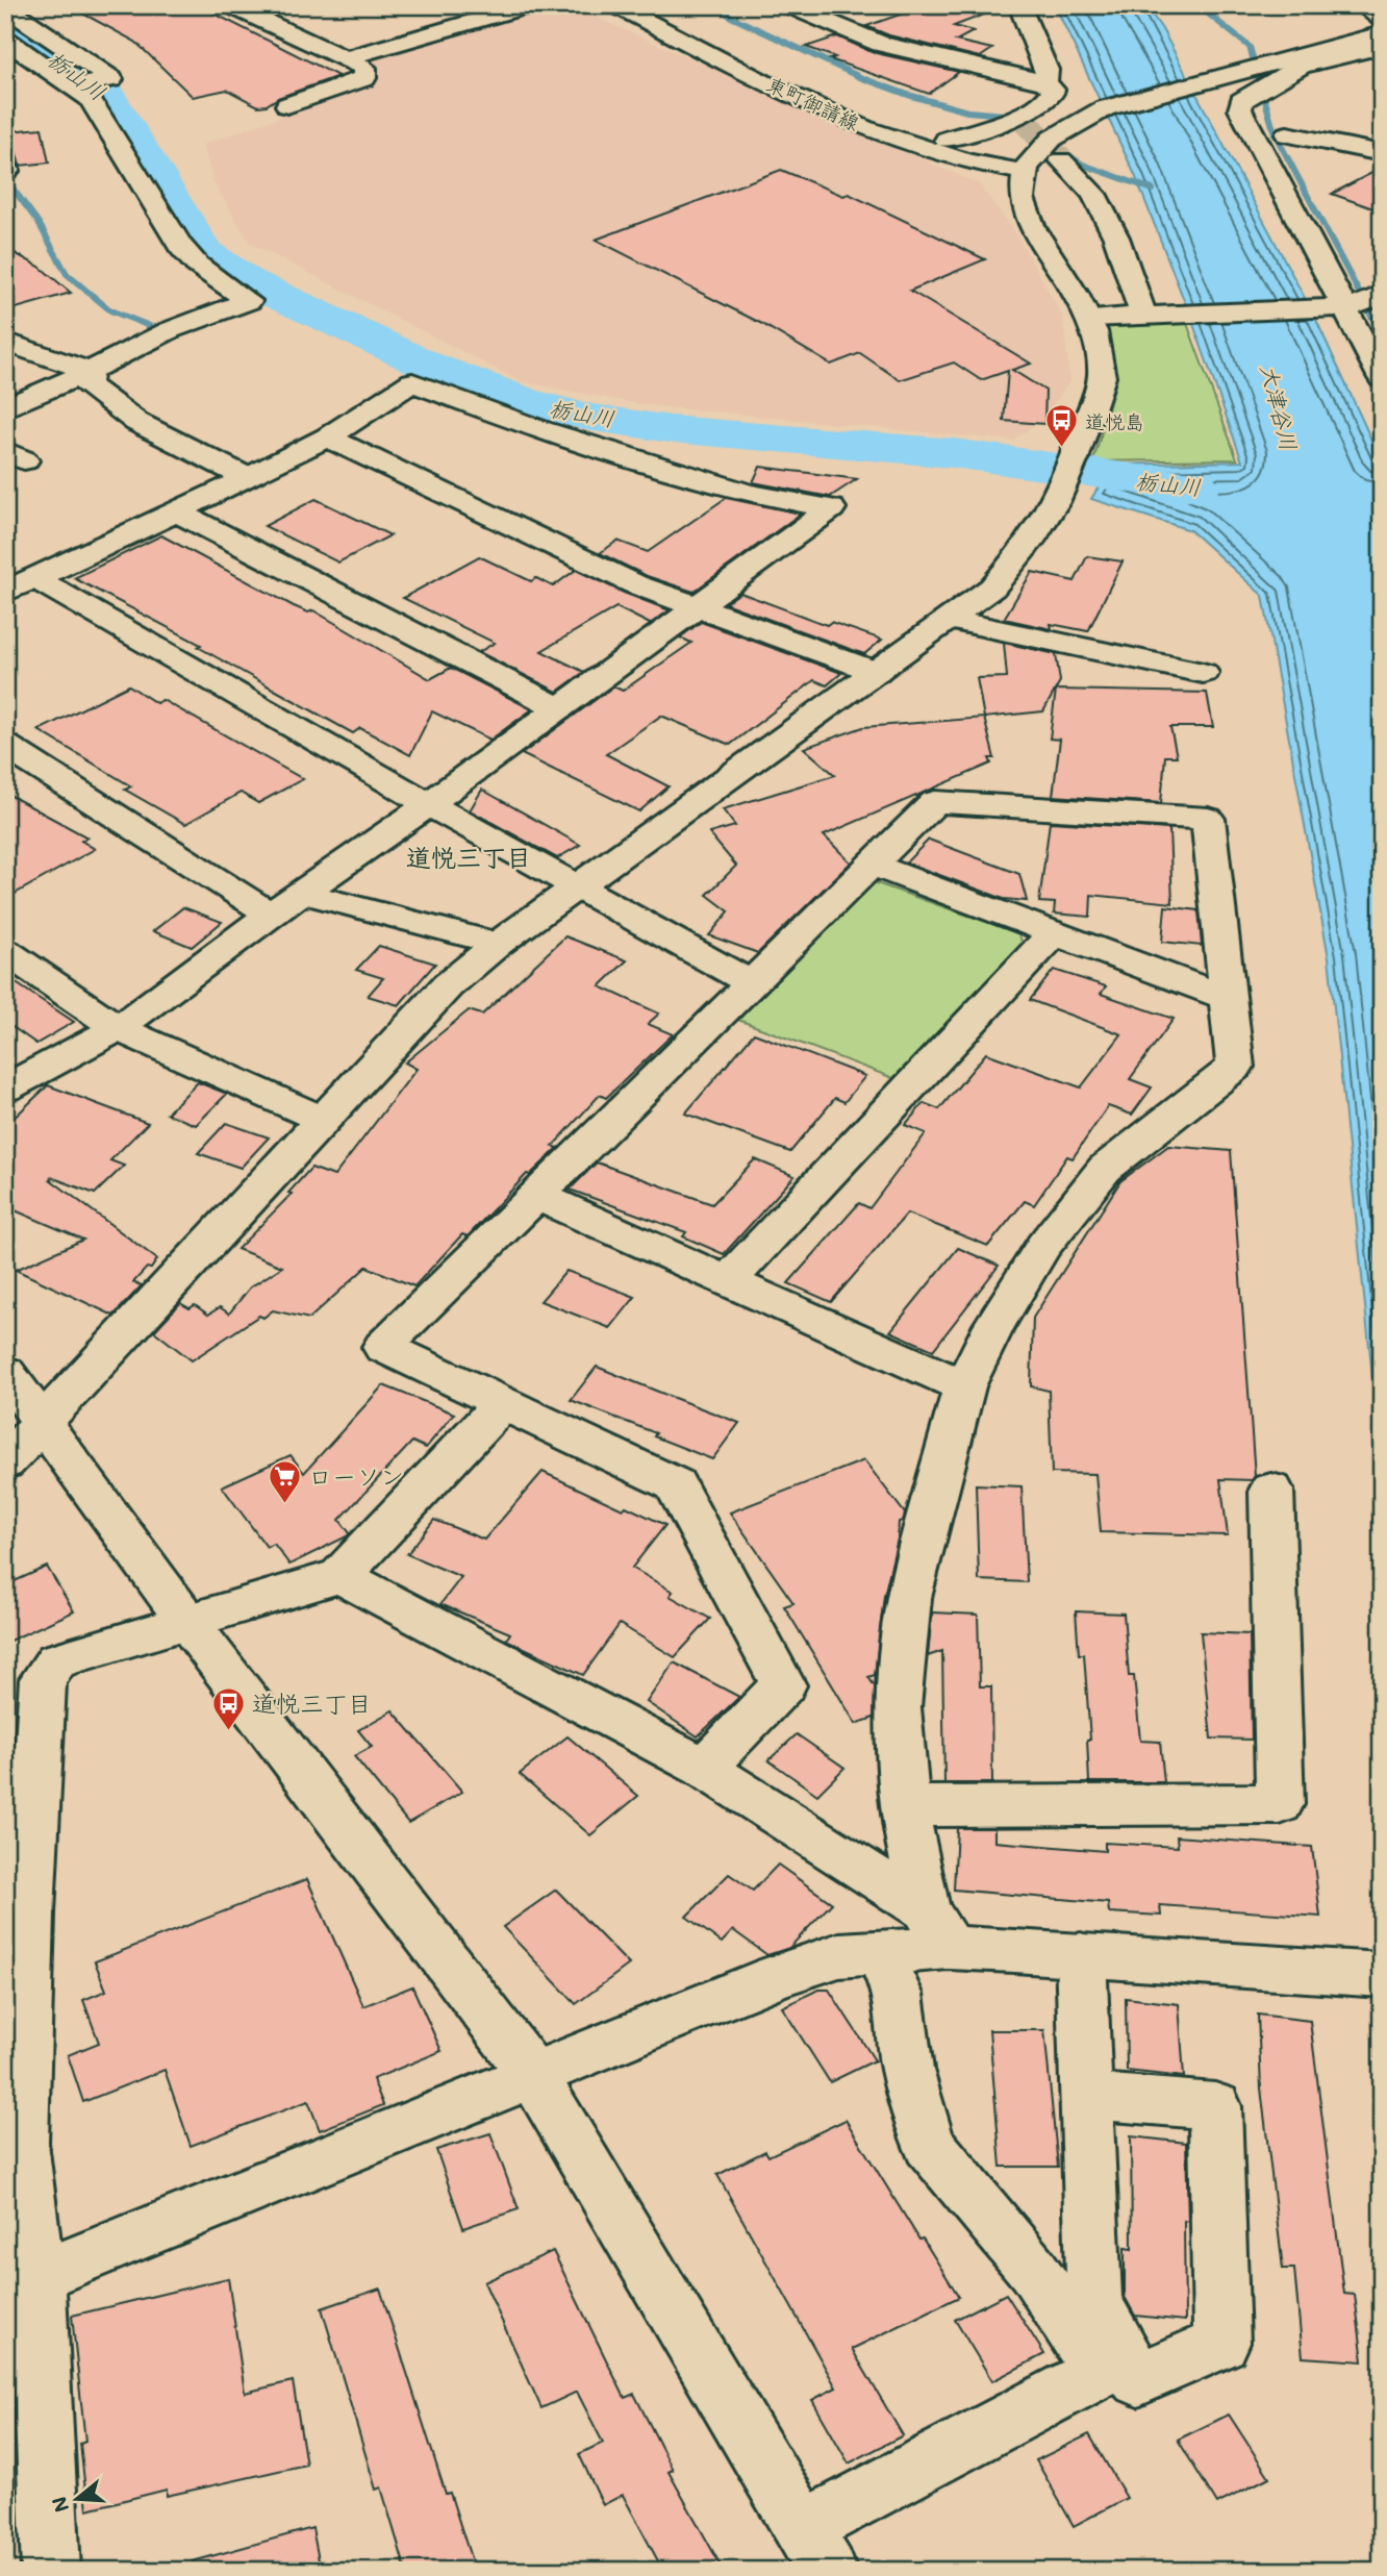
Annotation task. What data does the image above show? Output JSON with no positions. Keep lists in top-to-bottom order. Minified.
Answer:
{"streets":{"street":["東町御請線"]},"districts":["道悦三丁目"],"water":["栃山川","大津谷川"],"places":{"bus stop":["道悦島","道悦三丁目"],"supermarket":["ローソン"]},"north":"left"}
